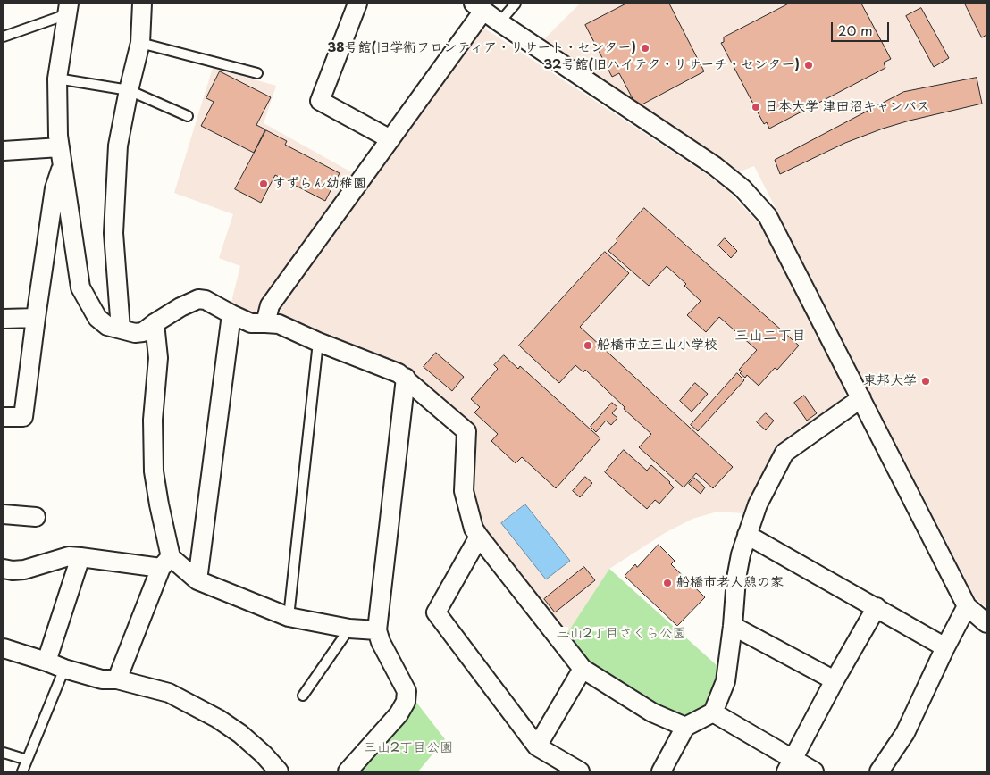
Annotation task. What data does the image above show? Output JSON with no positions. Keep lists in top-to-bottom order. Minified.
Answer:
{"districts":["三山二丁目"],"parks":["三山2丁目さくら公園","三山2丁目公園"],"places":["38号館(旧学術フロンティア・リサート・センター)","32号館(旧ハイテク・リサーチ・センター)","日本大学 津田沼キャンパス","すずらん幼稚園","船橋市立三山小学校","東邦大学","船橋市老人憩の家"],"scale_bar":"20 m"}
